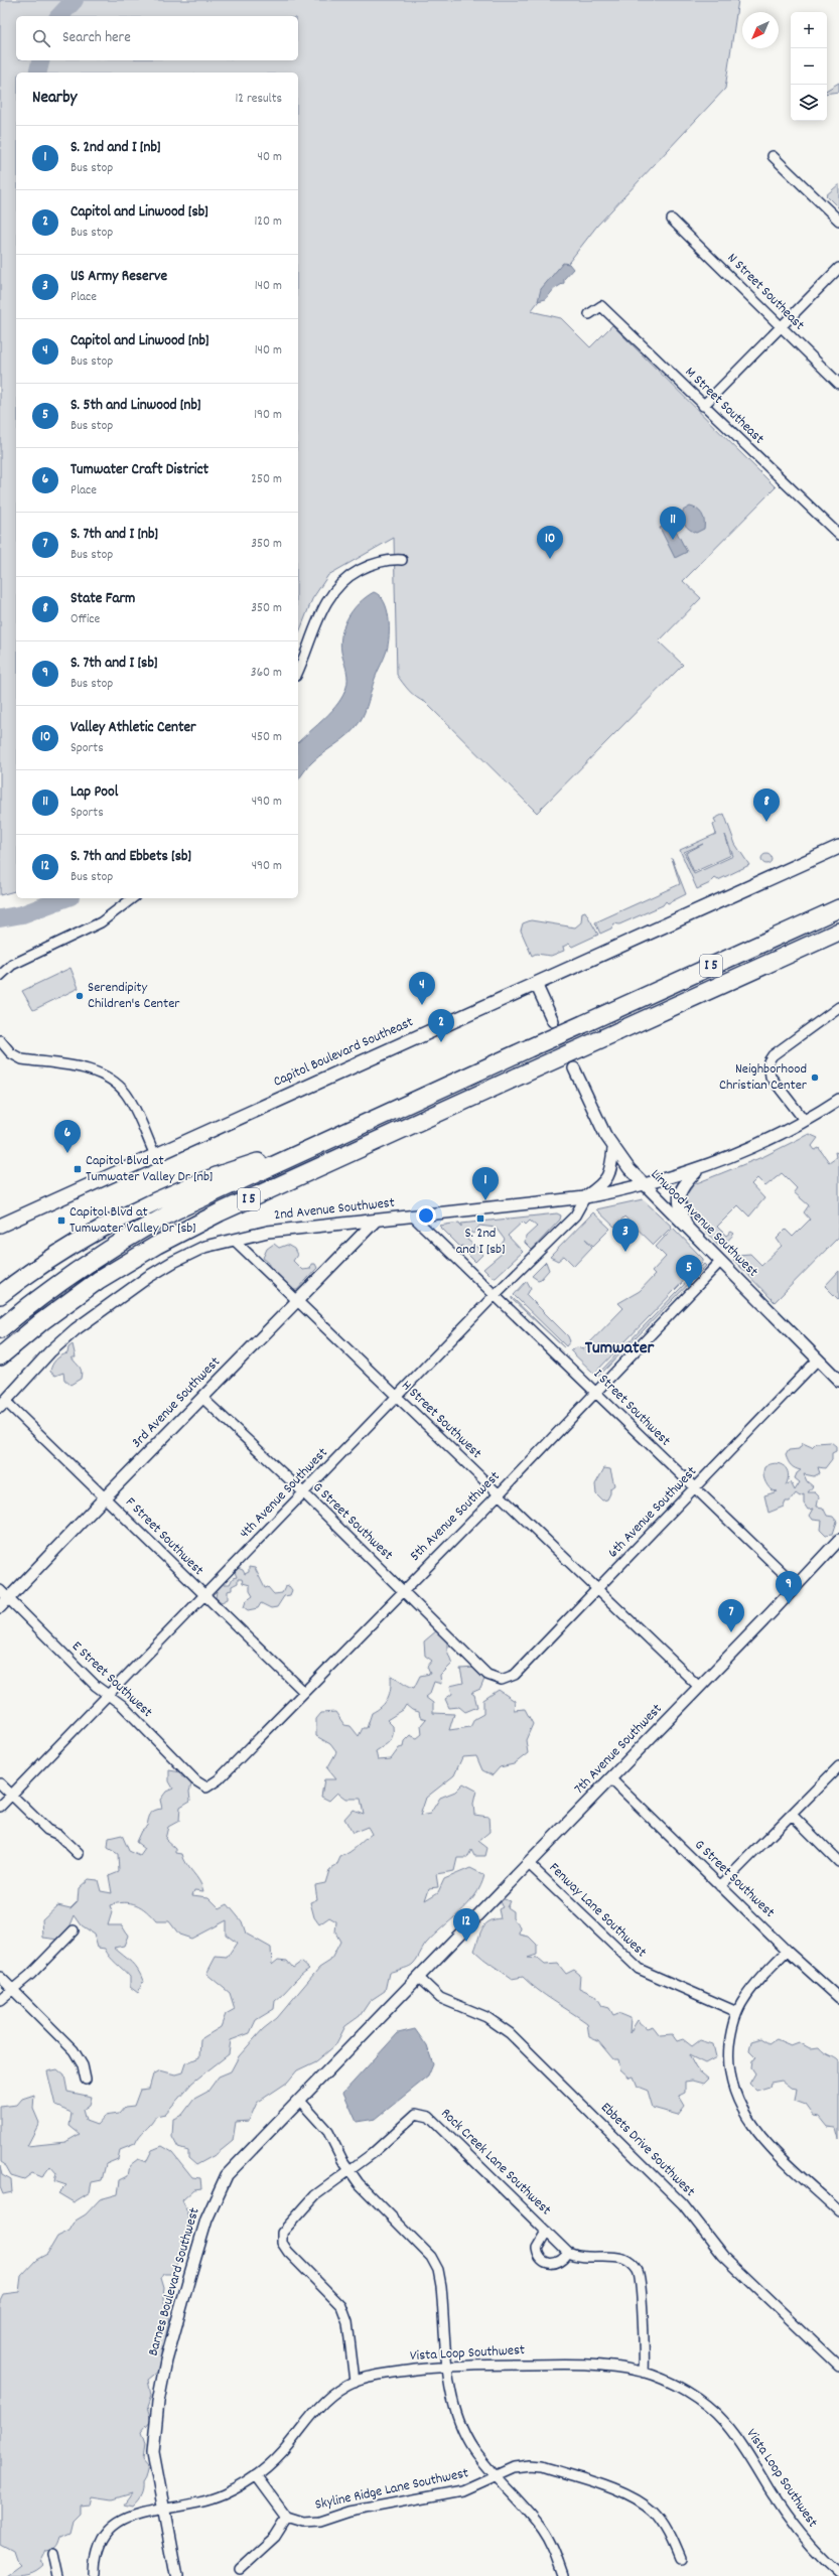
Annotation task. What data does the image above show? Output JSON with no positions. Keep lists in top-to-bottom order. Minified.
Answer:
{"streets":{"highway":["I 5"],"main road":["Capitol Boulevard Southeast"],"street":["N Street Southeast","M Street Southeast","2nd Avenue Southwest","Linwood Avenue Southwest","3rd Avenue Southwest","I Street Southwest","H Street Southwest","4th Avenue Southwest","6th Avenue Southwest","5th Avenue Southwest","G Street Southwest","F Street Southwest","E Street Southwest","7th Avenue Southwest","Fenway Lane Southwest","Ebbets Drive Southwest","Rock Creek Lane Southwest","Barnes Boulevard Southwest","Vista Loop Southwest","Skyline Ridge Lane Southwest"]},"crossings":[["2nd Avenue Southwest","Linwood Avenue Southwest"],["2nd Avenue Southwest","3rd Avenue Southwest"],["2nd Avenue Southwest","I Street Southwest"],["2nd Avenue Southwest","H Street Southwest"],["2nd Avenue Southwest","4th Avenue Southwest"],["2nd Avenue Southwest","F Street Southwest"],["Linwood Avenue Southwest","6th Avenue Southwest"],["Linwood Avenue Southwest","5th Avenue Southwest"],["3rd Avenue Southwest","H Street Southwest"],["3rd Avenue Southwest","G Street Southwest"],["3rd Avenue Southwest","F Street Southwest"],["3rd Avenue Southwest","E Street Southwest"],["I Street Southwest","4th Avenue Southwest"],["I Street Southwest","6th Avenue Southwest"],["I Street Southwest","5th Avenue Southwest"],["I Street Southwest","7th Avenue Southwest"],["H Street Southwest","4th Avenue Southwest"],["H Street Southwest","6th Avenue Southwest"],["H Street Southwest","5th Avenue Southwest"],["H Street Southwest","7th Avenue Southwest"],["4th Avenue Southwest","G Street Southwest"],["4th Avenue Southwest","F Street Southwest"],["4th Avenue Southwest","E Street Southwest"],["6th Avenue Southwest","G Street Southwest"],["5th Avenue Southwest","G Street Southwest"],["5th Avenue Southwest","F Street Southwest"],["5th Avenue Southwest","E Street Southwest"],["G Street Southwest","7th Avenue Southwest"],["7th Avenue Southwest","Fenway Lane Southwest"],["7th Avenue Southwest","Ebbets Drive Southwest"],["7th Avenue Southwest","Barnes Boulevard Southwest"],["Ebbets Drive Southwest","Barnes Boulevard Southwest"],["Barnes Boulevard Southwest","Vista Loop Southwest"]],"districts":["Tumwater"],"places":{"other":["Serendipity Children's Center","Neighborhood Christian Center"],"transit":["Capitol Blvd at Tumwater Valley Dr [nb]","S. 2nd and I [sb]","Capitol Blvd at Tumwater Valley Dr [sb]"]},"north":"bottom left","page":{"map_buttons":["+","−"],"search":"Search here","heading":["Nearby","12 results"],"list":[{"mark":"1","name":"S. 2nd and I [nb]","note":"Bus stop","value":"40 m"},{"mark":"2","name":"Capitol and Linwood [sb]","note":"Bus stop","value":"120 m"},{"mark":"3","name":"US Army Reserve","note":"Place","value":"140 m"},{"mark":"4","name":"Capitol and Linwood [nb]","note":"Bus stop","value":"140 m"},{"mark":"5","name":"S. 5th and Linwood [nb]","note":"Bus stop","value":"190 m"},{"mark":"6","name":"Tumwater Craft District","note":"Place","value":"250 m"},{"mark":"7","name":"S. 7th and I [nb]","note":"Bus stop","value":"350 m"},{"mark":"8","name":"State Farm","note":"Office","value":"350 m"},{"mark":"9","name":"S. 7th and I [sb]","note":"Bus stop","value":"360 m"},{"mark":"10","name":"Valley Athletic Center","note":"Sports","value":"450 m"},{"mark":"11","name":"Lap Pool","note":"Sports","value":"490 m"},{"mark":"12","name":"S. 7th and Ebbets [sb]","note":"Bus stop","value":"490 m"}],"pins":["11","10","8","4","2","6","1","3","5","9","7","12"]}}
